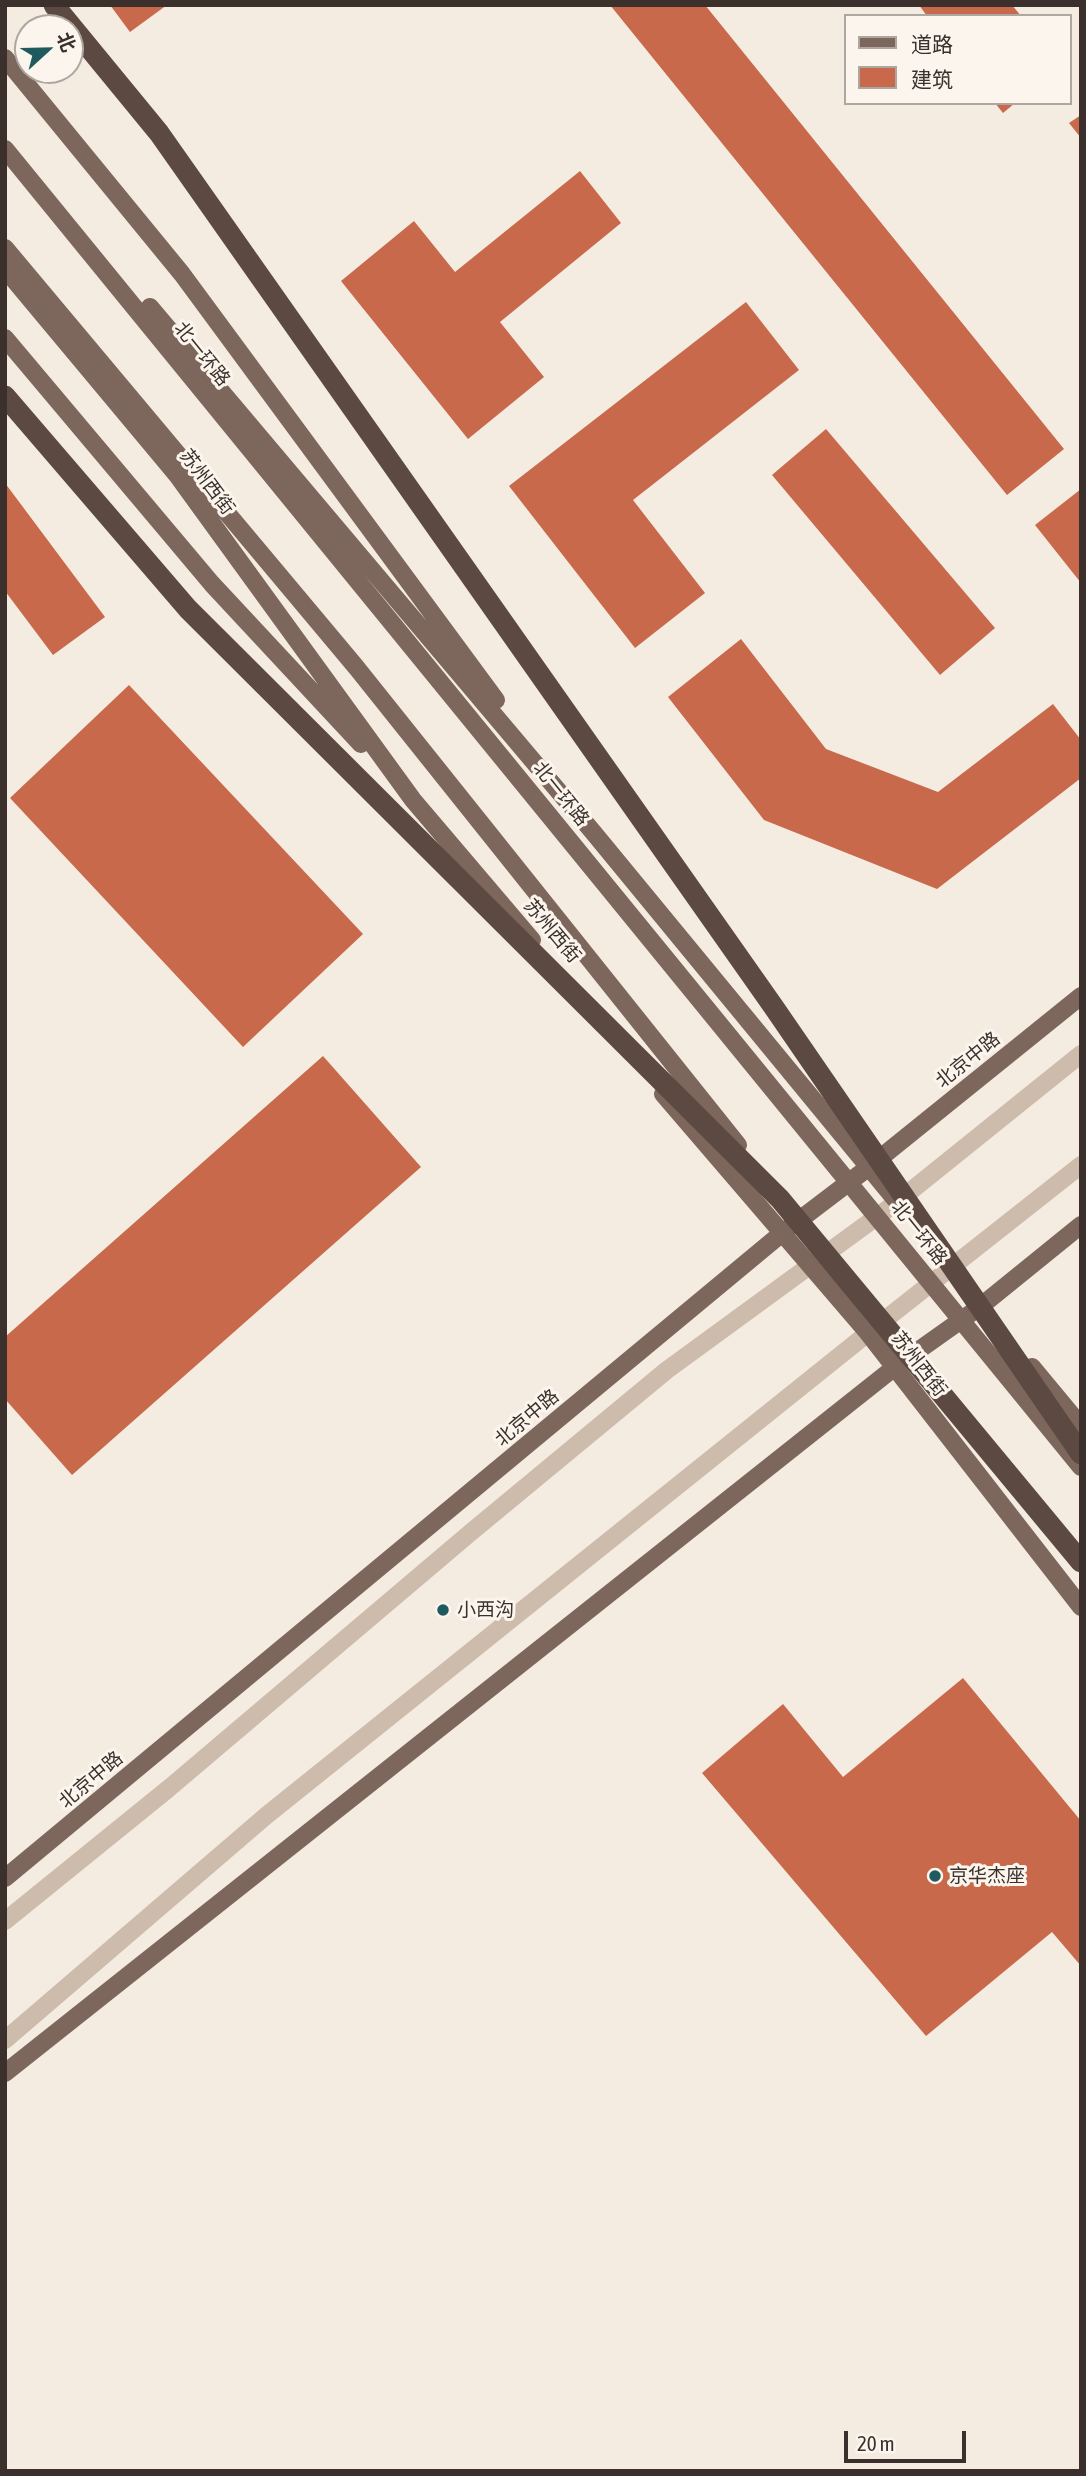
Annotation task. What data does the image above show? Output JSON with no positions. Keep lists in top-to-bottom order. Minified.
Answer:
{"streets":{"main road":["北一环路","苏州西街","北京中路"]},"crossings":[["苏州西街","北京中路"]],"places":["小西沟","京华杰座"],"legend":["道路","建筑"],"scale_bar":"20 m","north":"right"}
